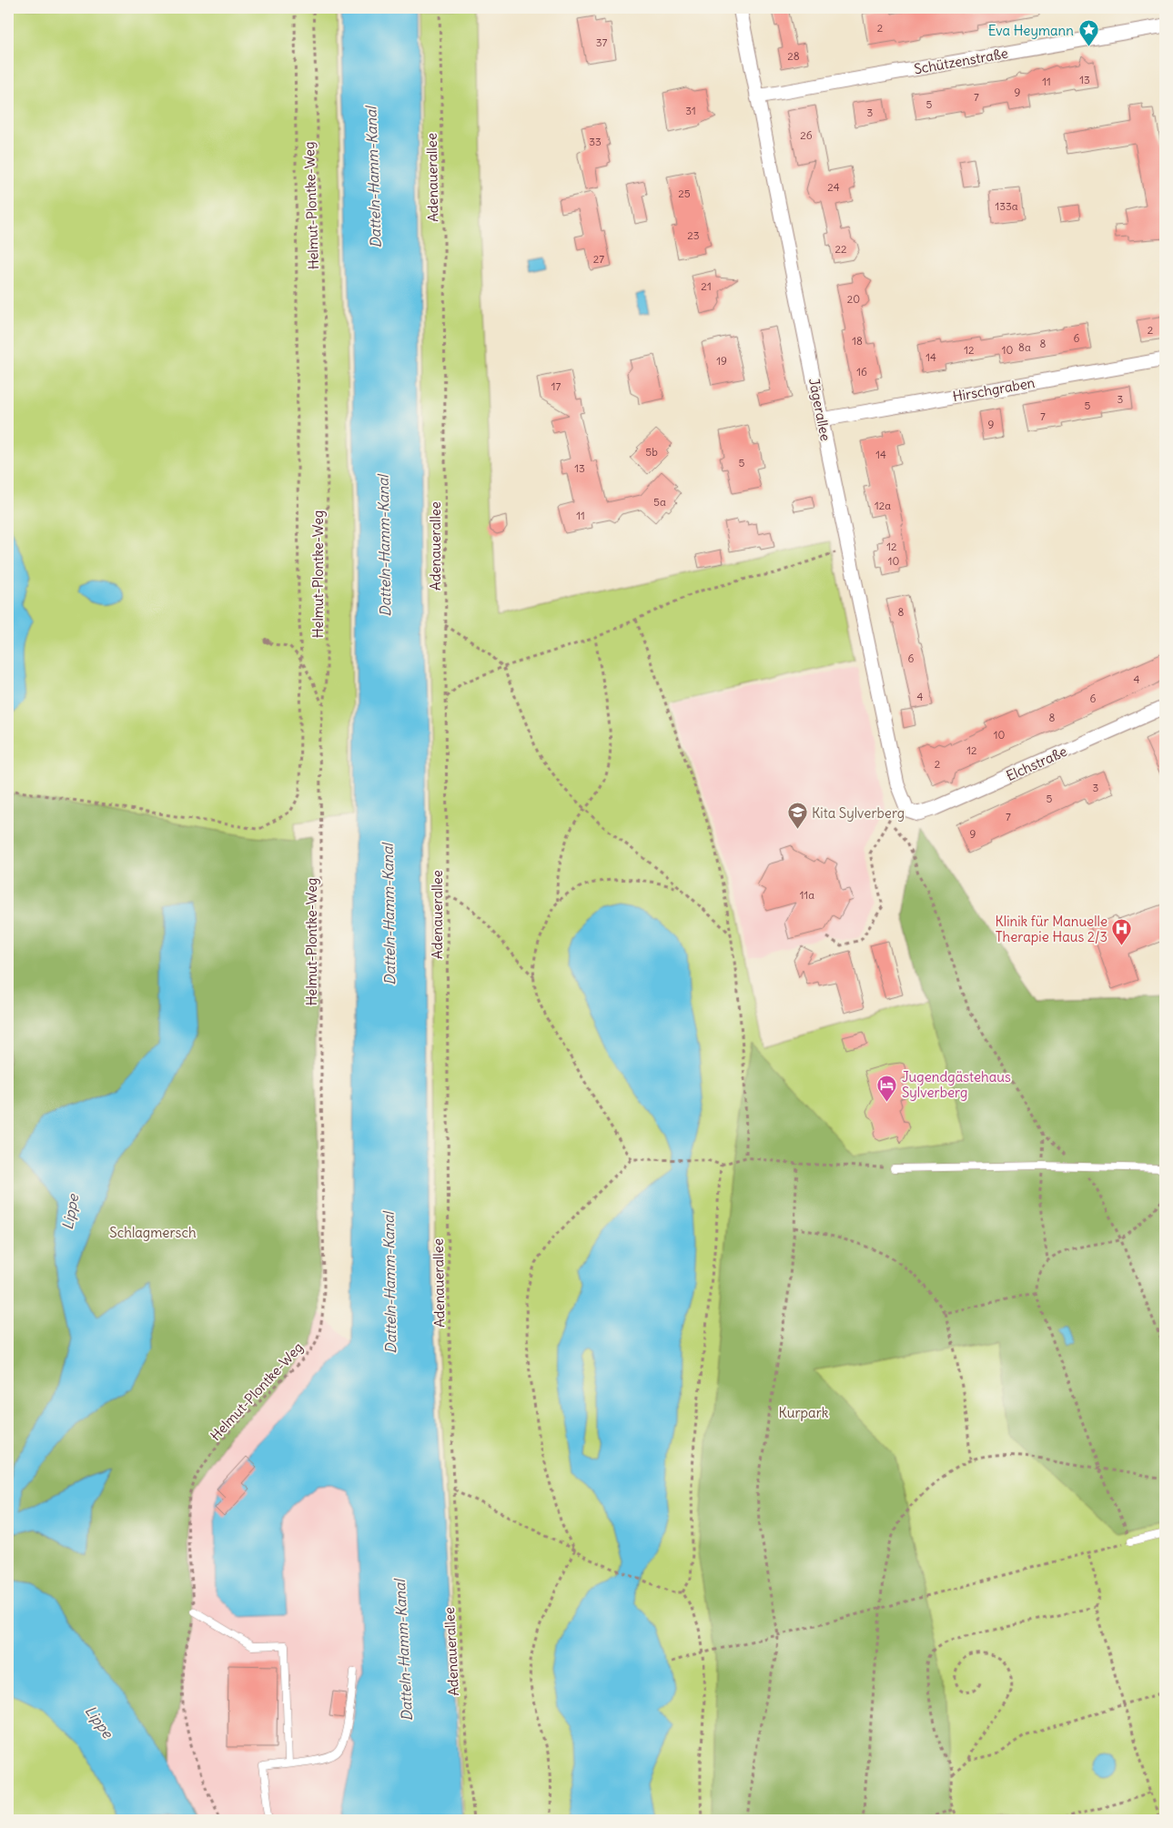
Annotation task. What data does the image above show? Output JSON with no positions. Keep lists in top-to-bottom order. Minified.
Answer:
{"streets":{"street":["Schützenstraße","Hirschgraben","Jägerallee","Elchstraße"],"path":["Adenauerallee","Helmut-Plontke-Weg"]},"crossings":[["Schützenstraße","Jägerallee"],["Hirschgraben","Jägerallee"],["Jägerallee","Elchstraße"]],"water":["Datteln-Hamm-Kanal","Lippe"],"parks":["Schlagmersch","Kurpark"],"places":{"place":["Eva Heymann"],"school or university":["Kita Sylverberg"],"hospital":["Klinik für Manuelle Therapie Haus 2/3"],"hotel":["Jugendgästehaus Sylverberg"]},"house_numbers":["2","37","28","13","11","9","7","5","31","3","26","33","24","25","133a","23","22","27","21","20","2","6","18","8","8a","12","10","14","19","16","17","3","5","7","9","5b","14","5","13","5a","12a","11","12","10","8","6","4","4","6","8","10","12","2","3","5","7","9","11a"]}
